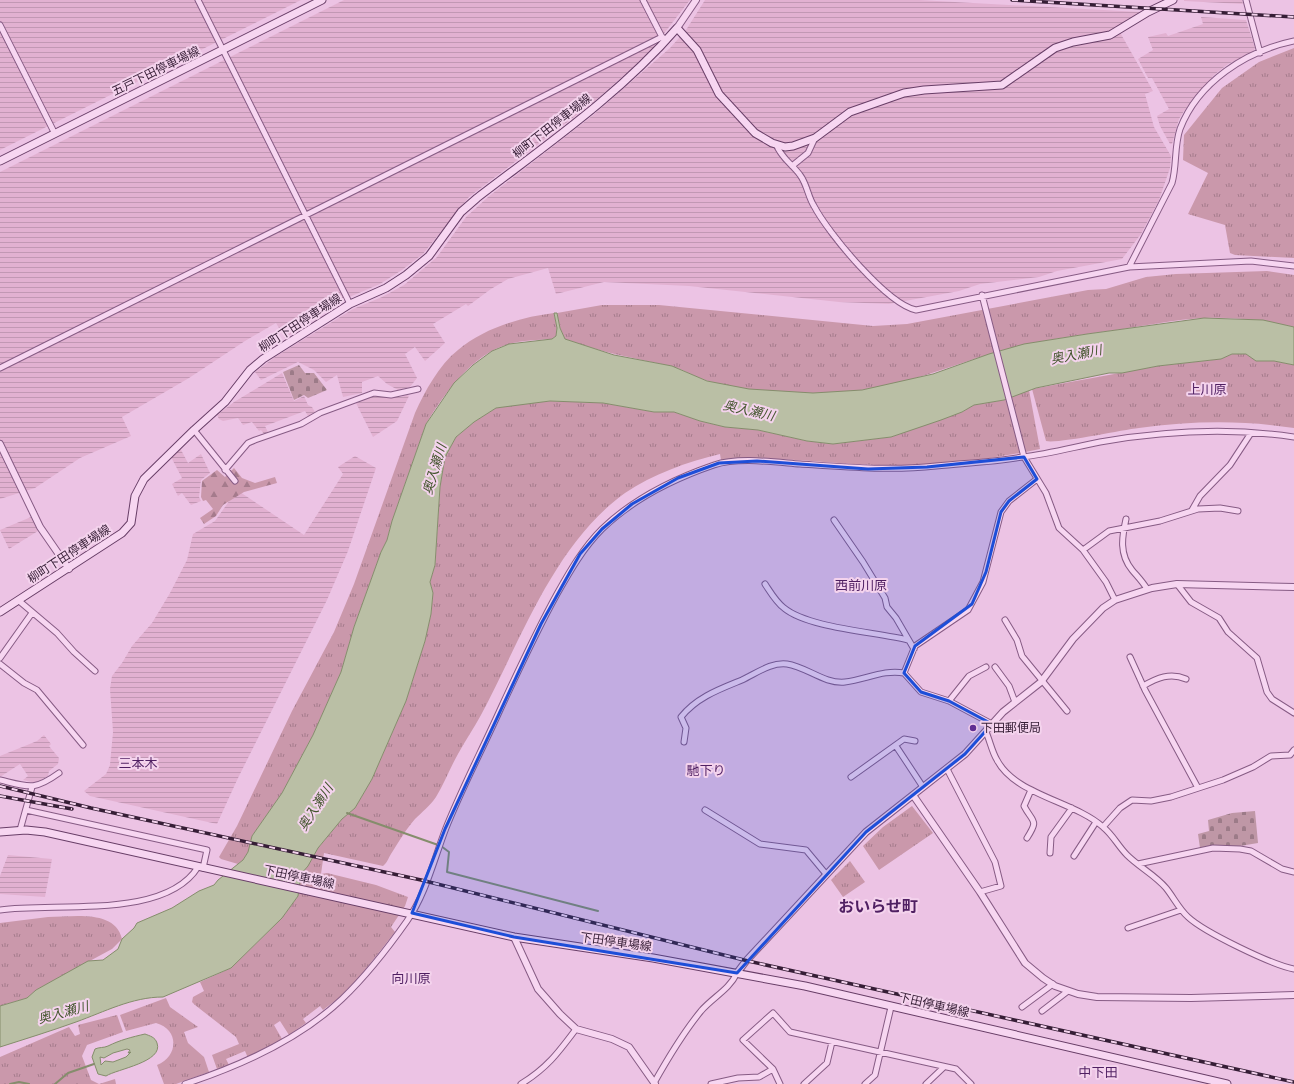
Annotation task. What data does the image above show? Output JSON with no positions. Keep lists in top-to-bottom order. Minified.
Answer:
{"streets":{"main road":["五戸下田停車場線","柳町下田停車場線","下田停車場線"]},"districts":["上川原","西前川原","三本木","馳下り","おいらせ町","向川原","中下田"],"water":["奥入瀬川"],"places":["下田郵便局"]}
